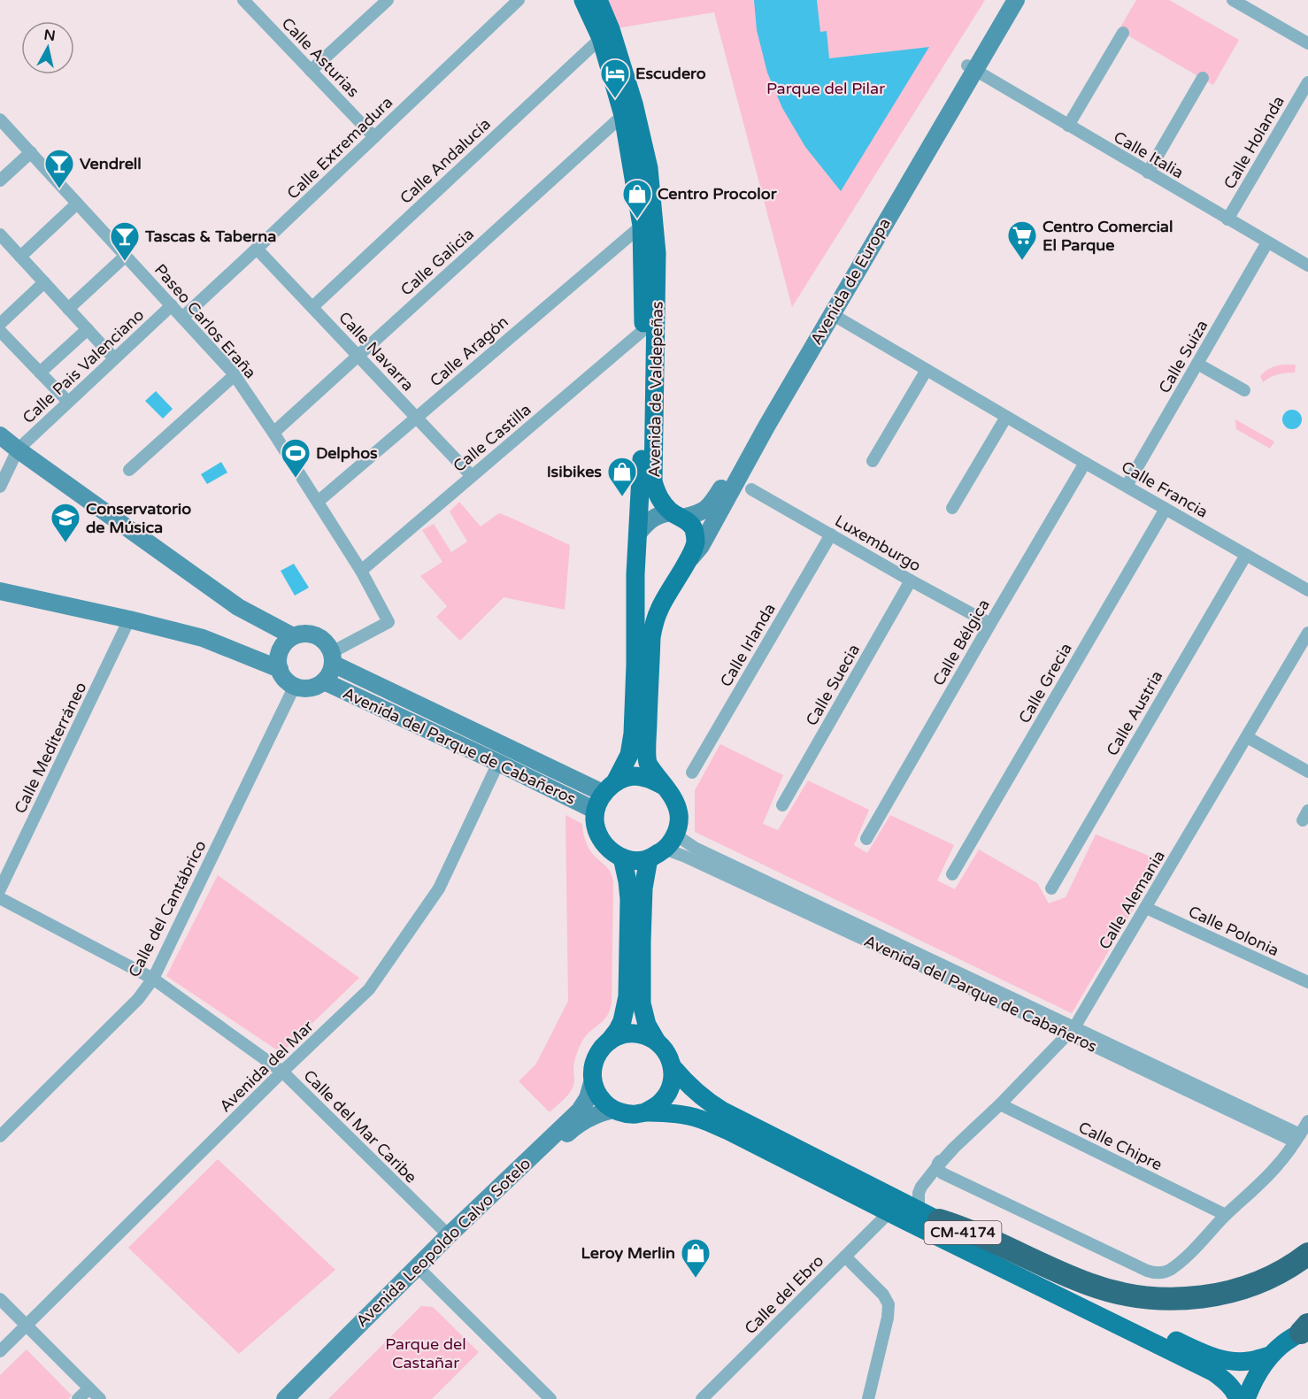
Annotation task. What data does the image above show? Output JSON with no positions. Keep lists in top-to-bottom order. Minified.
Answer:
{"streets":{"main road":["Avenida de Europa","Avenida de Valdepeñas","Avenida del Parque de Cabañeros","CM-4174","Avenida Leopoldo Calvo Sotelo"],"street":["Calle Asturias","Calle Holanda","Calle Extremadura","Calle Italia","Calle Andalucía","Calle Galicia","Paseo Carlos Eraña","Calle Navarra","Calle Aragón","Calle Suiza","Calle Pais Valenciano","Calle Castilla","Calle Francia","Luxemburgo","Calle Bélgica","Calle Irlanda","Calle Grecia","Calle Suecia","Calle Austria","Calle Mediterráneo","Calle Alemania","Calle del Cantábrico","Calle Polonia","Avenida del Mar","Calle del Mar Caribe","Calle Chipre","Calle del Ebro"]},"crossings":[["Calle Asturias","Calle Extremadura"],["Calle Holanda","Calle Italia"],["Calle Extremadura","Paseo Carlos Eraña"],["Calle Extremadura","Calle Navarra"],["Calle Italia","Avenida de Europa"],["Calle Italia","Calle Suiza"],["Calle Andalucía","Calle Navarra"],["Calle Andalucía","Avenida de Valdepeñas"],["Calle Galicia","Paseo Carlos Eraña"],["Calle Galicia","Calle Navarra"],["Calle Galicia","Avenida de Valdepeñas"],["Avenida de Europa","Avenida de Valdepeñas"],["Avenida de Europa","Calle Francia"],["Paseo Carlos Eraña","Calle Aragón"],["Paseo Carlos Eraña","Calle Pais Valenciano"],["Paseo Carlos Eraña","Calle Castilla"],["Paseo Carlos Eraña","Avenida del Parque de Cabañeros"],["Paseo Carlos Eraña","Calle del Cantábrico"],["Calle Navarra","Calle Aragón"],["Calle Navarra","Calle Castilla"],["Calle Aragón","Avenida de Valdepeñas"],["Calle Suiza","Calle Francia"],["Avenida de Valdepeñas","Calle Castilla"],["Avenida de Valdepeñas","Avenida del Parque de Cabañeros"],["Calle Francia","Calle Bélgica"],["Calle Francia","Calle Grecia"],["Calle Francia","Calle Austria"],["Luxemburgo","Calle Bélgica"],["Luxemburgo","Calle Irlanda"],["Luxemburgo","Calle Suecia"],["Avenida del Parque de Cabañeros","Calle Alemania"],["Avenida del Parque de Cabañeros","Calle del Cantábrico"],["Avenida del Parque de Cabañeros","Avenida del Mar"],["Calle Alemania","Calle Polonia"],["Calle Alemania","Calle Chipre"],["Calle Alemania","CM-4174"],["Calle del Cantábrico","Calle del Mar Caribe"],["Avenida del Mar","Calle del Mar Caribe"],["Calle del Mar Caribe","Avenida Leopoldo Calvo Sotelo"],["CM-4174","Avenida Leopoldo Calvo Sotelo"],["CM-4174","Calle del Ebro"]],"parks":["Parque del Pilar","Parque del Castañar"],"places":{"hotel":["Escudero"],"bar":["Vendrell","Tascas & Taberna"],"shop":["Centro Procolor","Isibikes","Leroy Merlin"],"supermarket":["Centro Comercial El Parque"],"sports":["Delphos"],"school or university":["Conservatorio de Música"]},"north":"top"}
